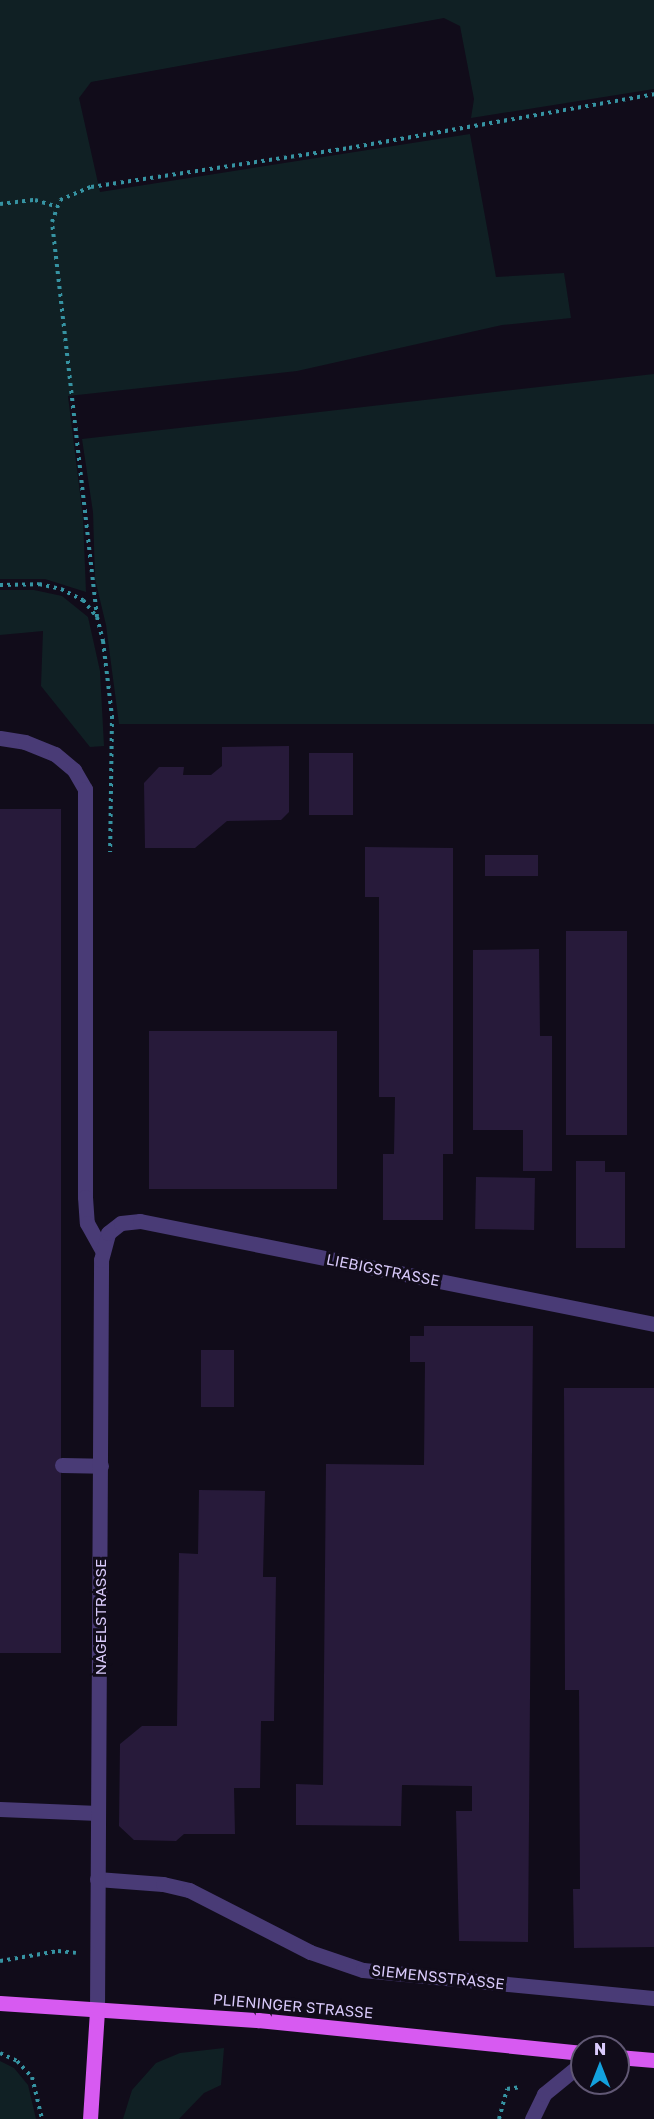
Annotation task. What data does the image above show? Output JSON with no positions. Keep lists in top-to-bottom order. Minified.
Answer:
{"streets":{"main road":["PLIENINGER STRASSE"],"street":["LIEBIGSTRASSE","NAGELSTRASSE","SIEMENSSTRASSE"]},"crossings":[["LIEBIGSTRASSE","NAGELSTRASSE"],["NAGELSTRASSE","SIEMENSSTRASSE"],["NAGELSTRASSE","PLIENINGER STRASSE"]],"north":"top"}
